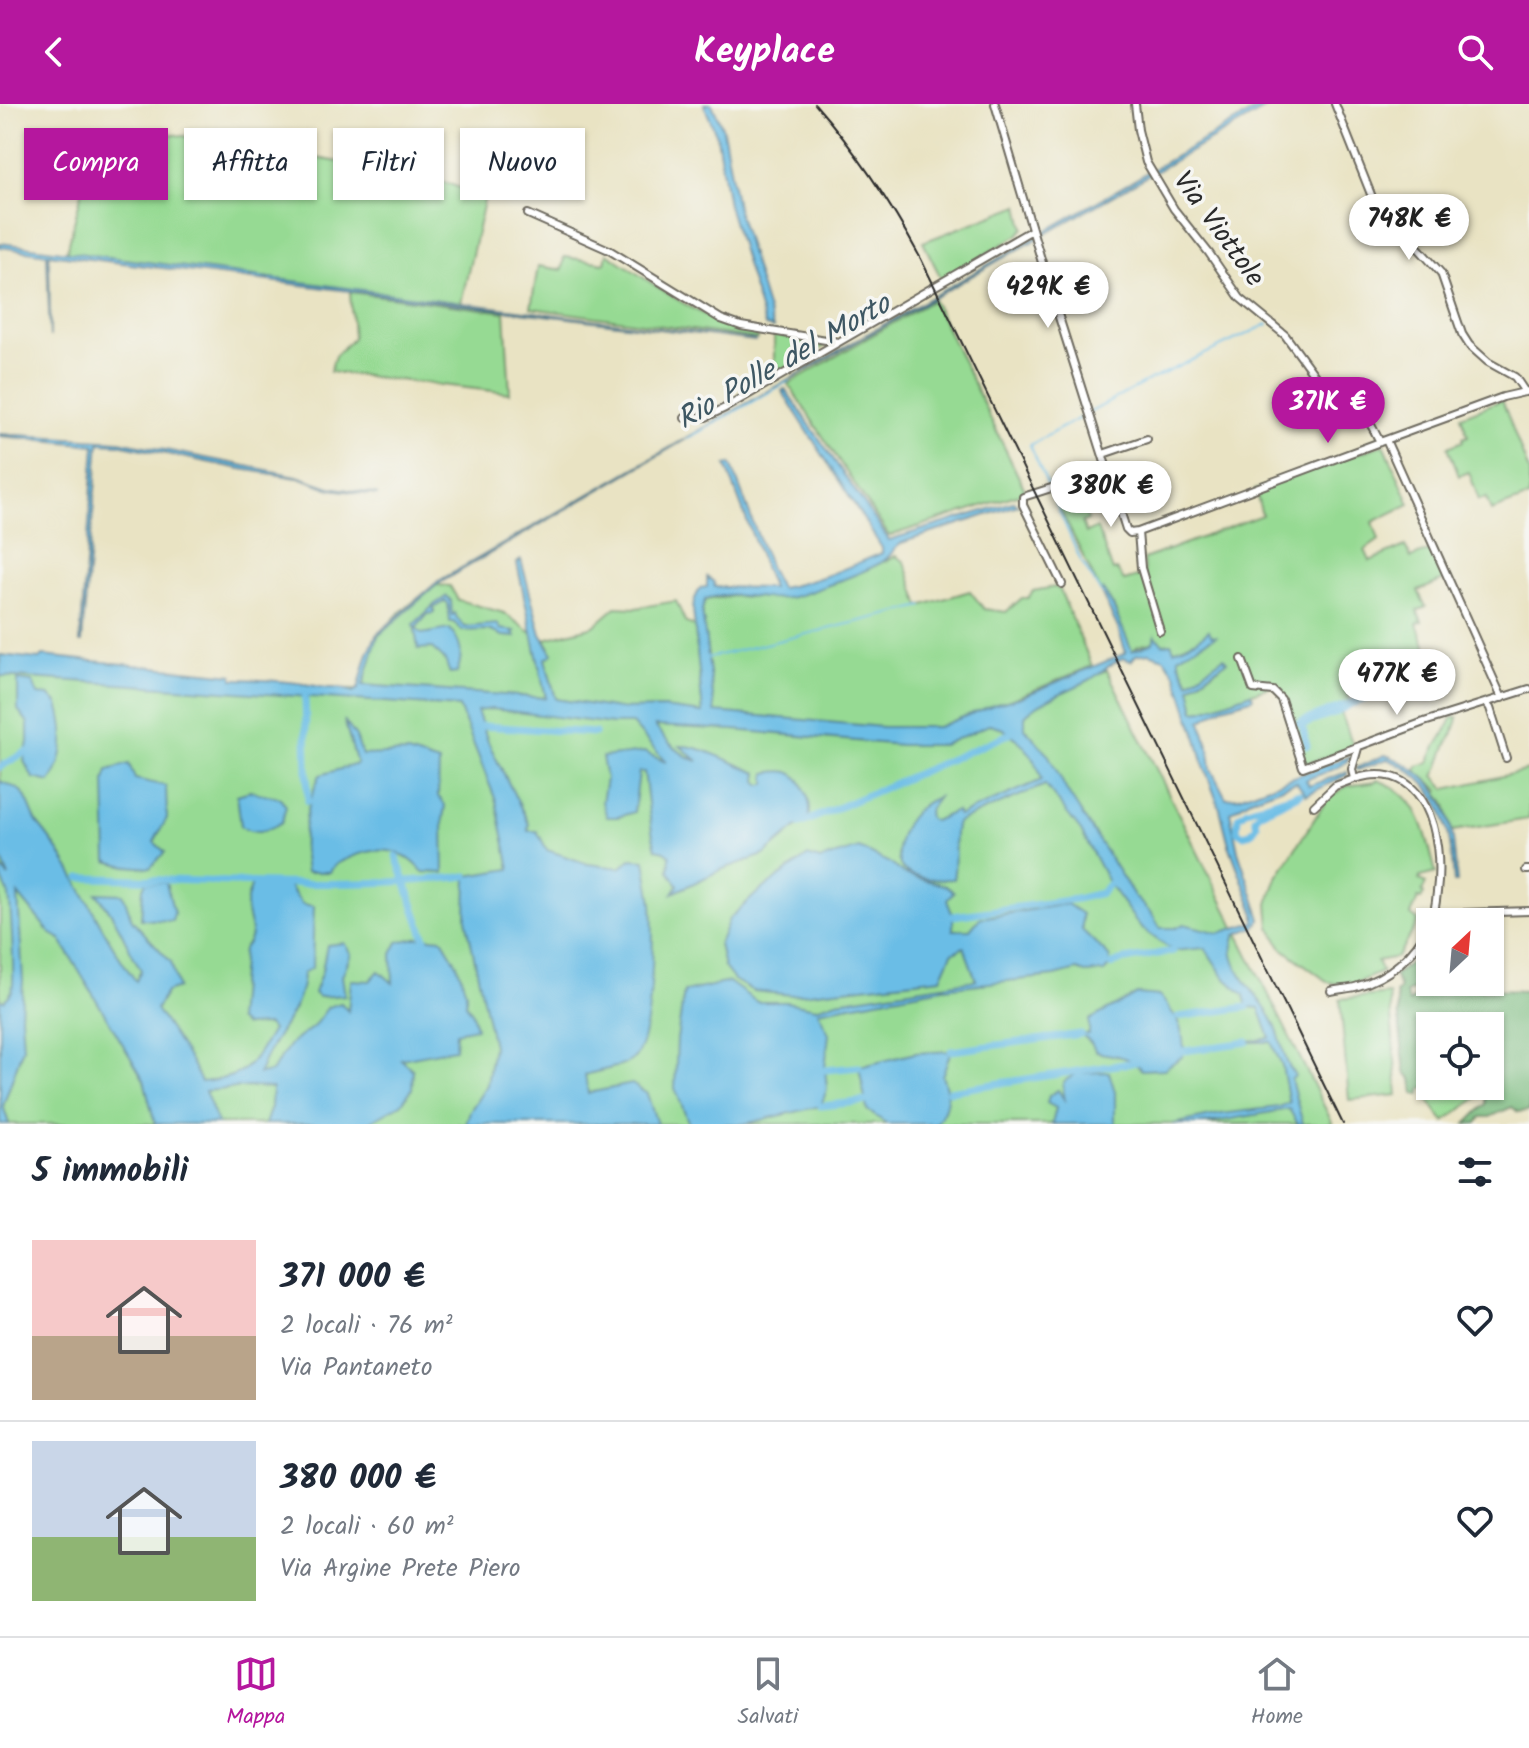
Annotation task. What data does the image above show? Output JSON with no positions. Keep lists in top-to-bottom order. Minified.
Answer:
{"streets":{"street":["Via Viottole"]},"water":["Rio Polle del Morto"],"north":"top right","page":{"header":"Keyplace","chip":["Compra","Affitta","Filtri","Nuovo"],"price":["748K €","429K €","371K €","380K €","477K €"],"heading":"5 immobili","list":[{"name":"371 000 €","note":"2 locali · 76 m² · Via Pantaneto"},{"name":"380 000 €","note":"2 locali · 60 m² · Via Argine Prete Piero"}],"tabs":["Mappa","Salvati","Home"]}}
